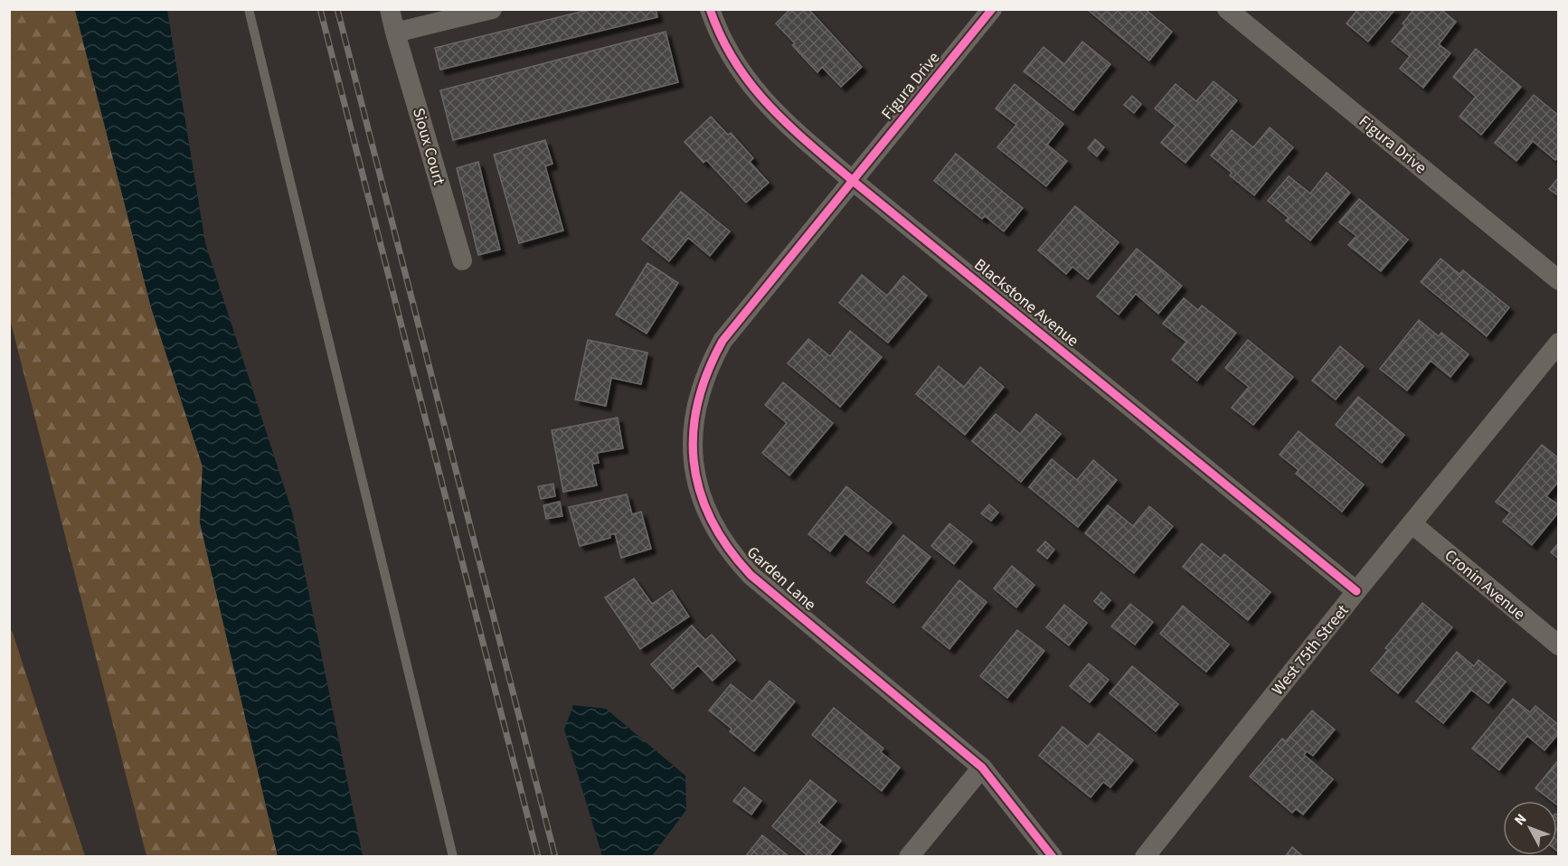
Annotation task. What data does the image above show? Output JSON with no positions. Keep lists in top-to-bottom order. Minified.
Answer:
{"streets":{"street":["Figura Drive","Sioux Court","Blackstone Avenue","Garden Lane","Cronin Avenue","West 75th Street"]},"crossings":[["Figura Drive","Blackstone Avenue"],["Figura Drive","Garden Lane"],["Blackstone Avenue","Garden Lane"],["Blackstone Avenue","West 75th Street"],["Cronin Avenue","West 75th Street"]],"north":"top left"}
